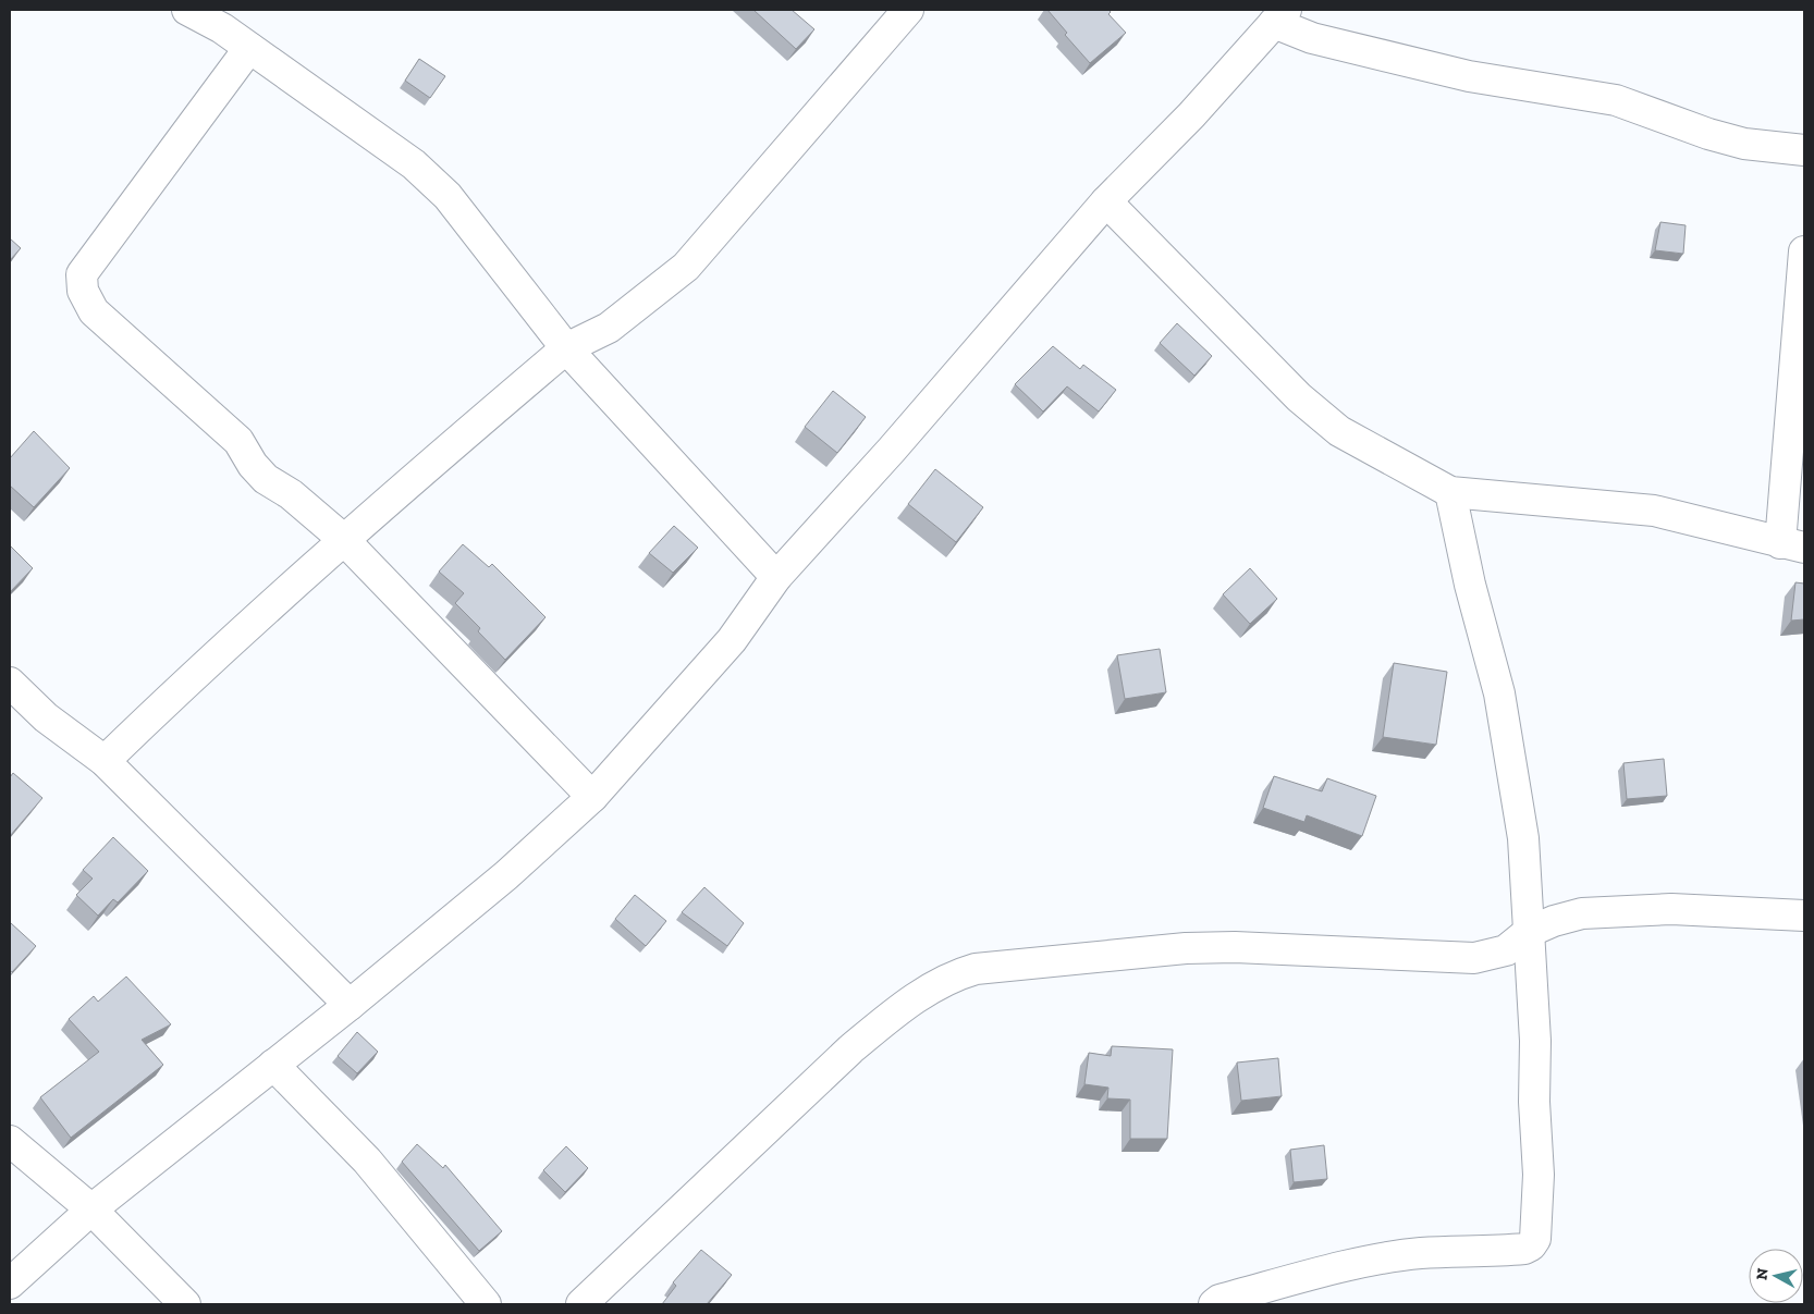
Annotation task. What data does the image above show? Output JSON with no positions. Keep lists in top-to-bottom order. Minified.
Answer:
{"north":"left"}
